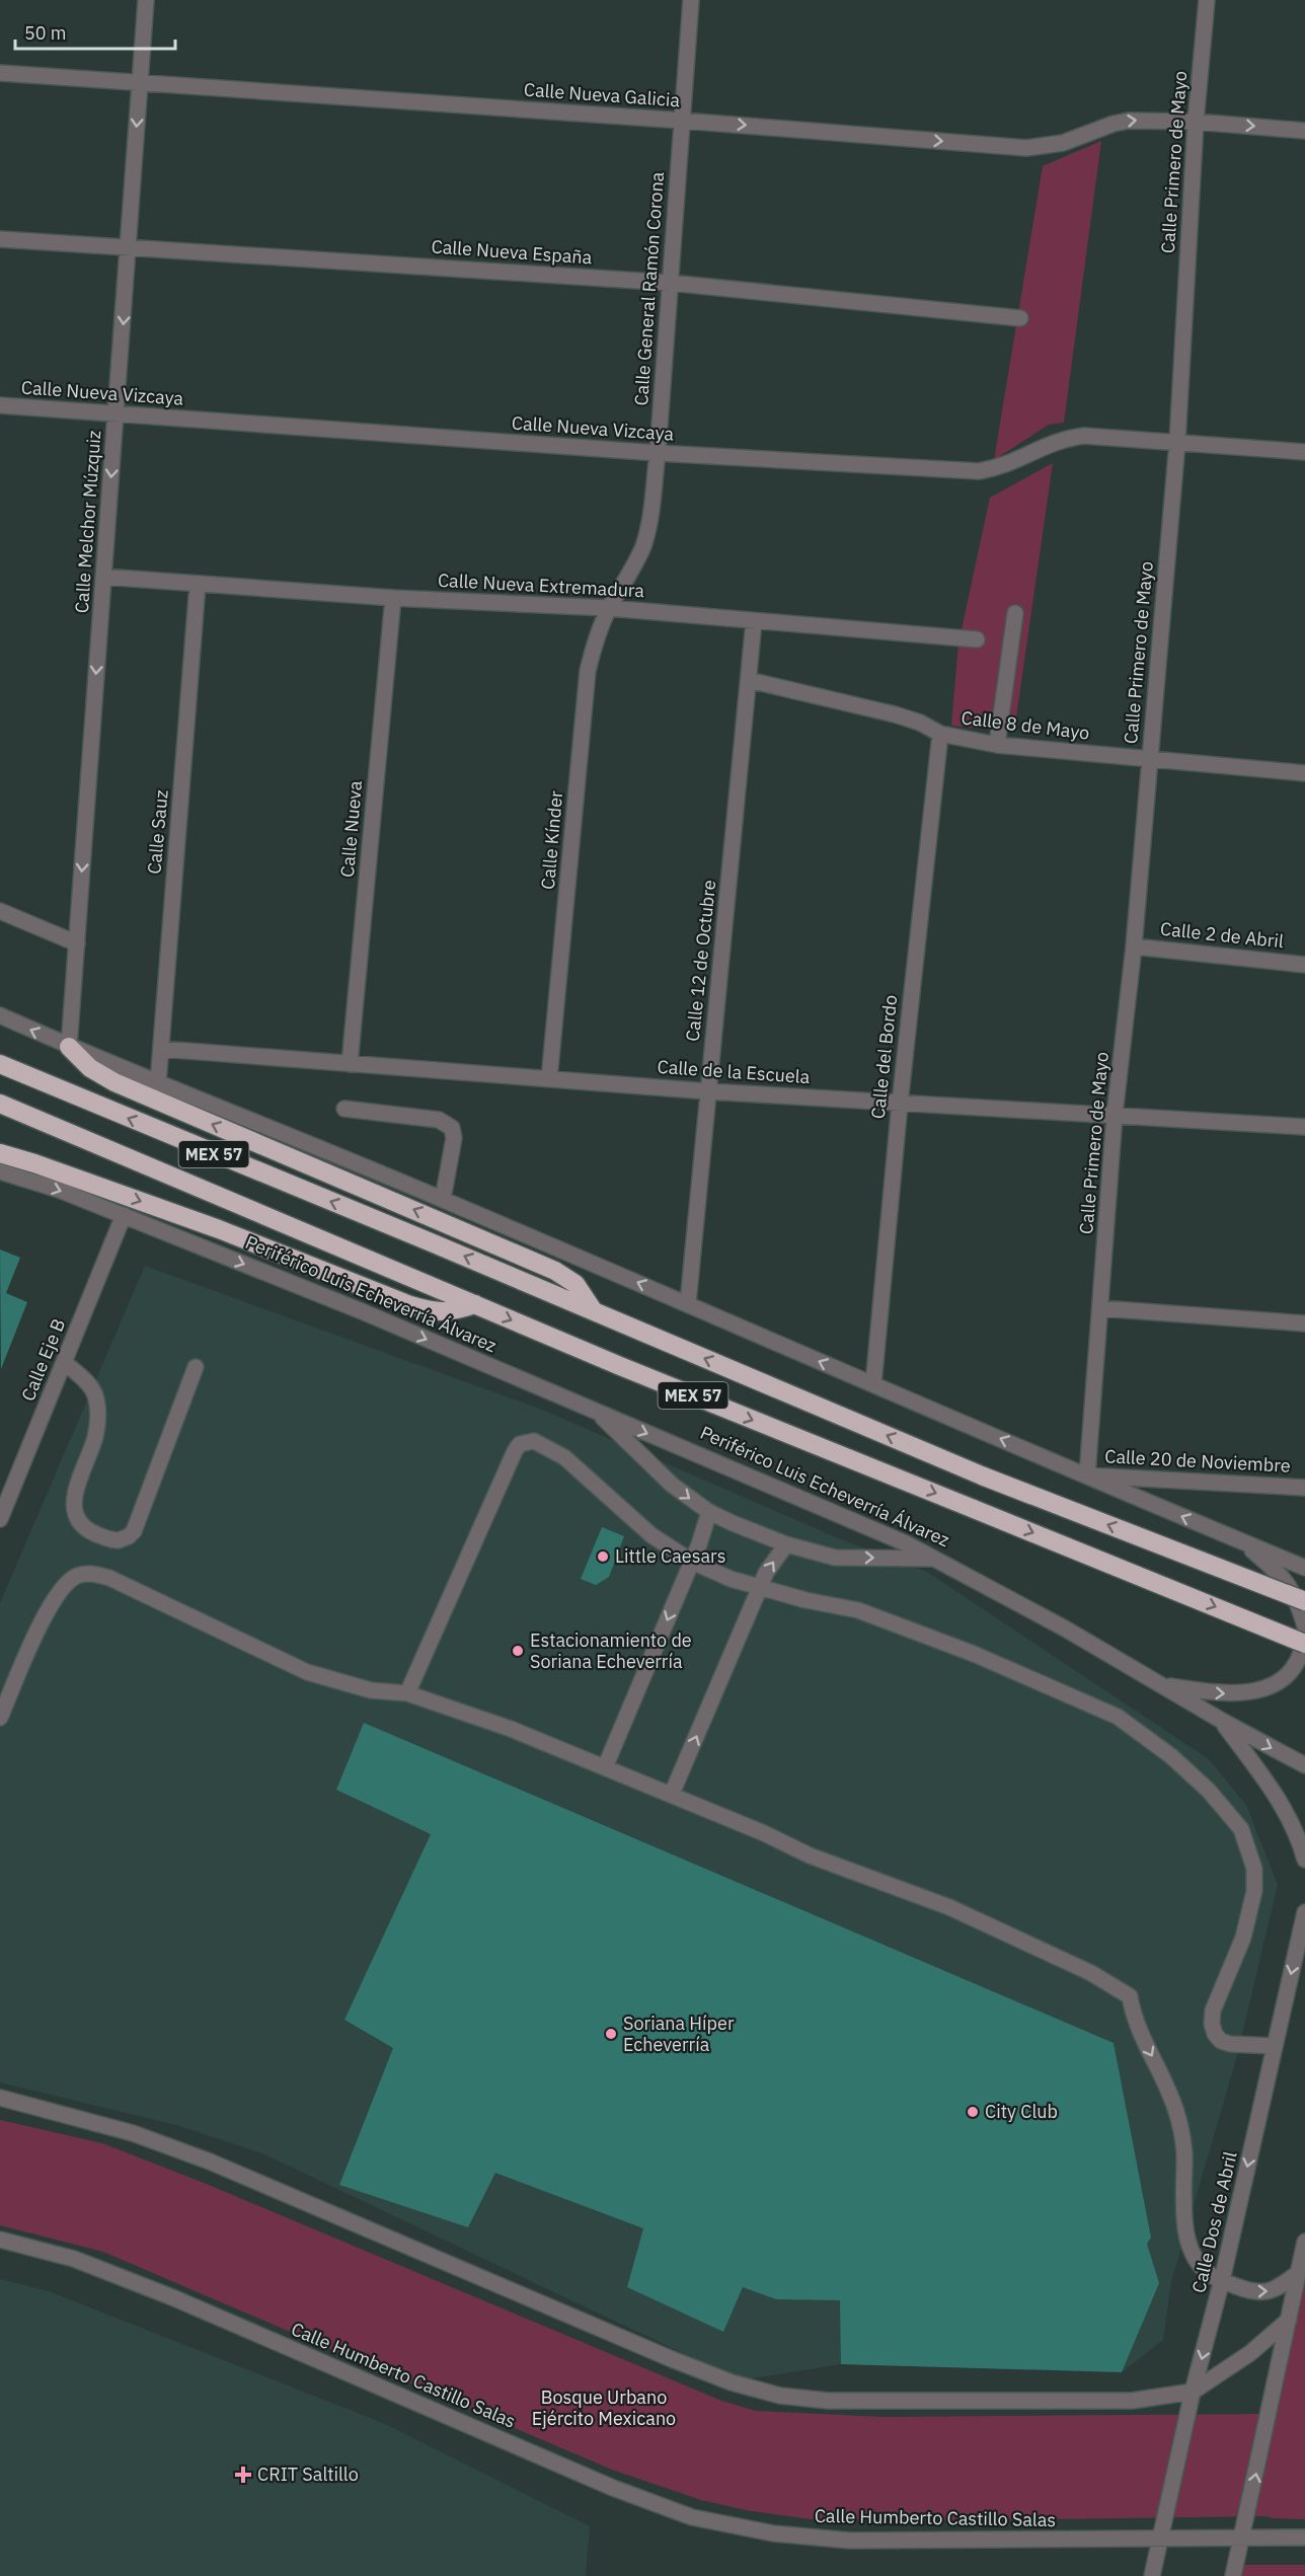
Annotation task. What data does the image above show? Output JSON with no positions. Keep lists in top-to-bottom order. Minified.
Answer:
{"streets":{"highway":["MEX 57","Periférico Luis Echeverría Álvarez"],"street":["Calle Nueva Galicia","Calle Primero de Mayo","Calle Nueva España","Calle General Ramón Corona","Calle Nueva Vizcaya","Calle Melchor Múzquiz","Calle Nueva Extremadura","Calle 8 de Mayo","Calle Nueva","Calle Sauz","Calle Kínder","Calle 2 de Abril","Calle 12 de Octubre","Calle del Bordo","Calle de la Escuela","Calle Eje B","Calle 20 de Noviembre","Calle Dos de Abril","Calle Humberto Castillo Salas"]},"crossings":[["Calle Nueva Galicia","Calle Primero de Mayo"],["Calle Nueva Galicia","Calle General Ramón Corona"],["Calle Nueva Galicia","Calle Melchor Múzquiz"],["Calle Primero de Mayo","Calle Nueva Vizcaya"],["Calle Primero de Mayo","Calle 8 de Mayo"],["Calle Primero de Mayo","Calle 2 de Abril"],["Calle Primero de Mayo","Calle de la Escuela"],["Calle Primero de Mayo","Calle 20 de Noviembre"],["Calle Nueva España","Calle General Ramón Corona"],["Calle Nueva España","Calle Melchor Múzquiz"],["Calle General Ramón Corona","Calle Nueva Vizcaya"],["Calle General Ramón Corona","Calle Nueva Extremadura"],["Calle General Ramón Corona","Calle Kínder"],["Calle Nueva Vizcaya","Calle Melchor Múzquiz"],["Calle Melchor Múzquiz","Calle Nueva Extremadura"],["Calle Nueva Extremadura","Calle Nueva"],["Calle Nueva Extremadura","Calle Sauz"],["Calle Nueva Extremadura","Calle Kínder"],["Calle Nueva Extremadura","Calle 12 de Octubre"],["Calle 8 de Mayo","Calle 12 de Octubre"],["Calle 8 de Mayo","Calle del Bordo"],["Calle Nueva","Calle de la Escuela"],["Calle Sauz","Calle de la Escuela"],["Calle Kínder","Calle de la Escuela"],["Calle 12 de Octubre","Calle de la Escuela"],["Calle del Bordo","Calle de la Escuela"],["Periférico Luis Echeverría Álvarez","Calle Eje B"],["Calle Dos de Abril","Calle Humberto Castillo Salas"]],"one_way":["Calle Nueva Galicia","Calle Melchor Múzquiz"],"parks":["Bosque Urbano Ejército Mexicano"],"places":{"other":["Little Caesars","Estacionamiento de Soriana Echeverría","Soriana Híper Echeverría","City Club"],"health":["CRIT Saltillo"]},"scale_bar":"50 m"}
